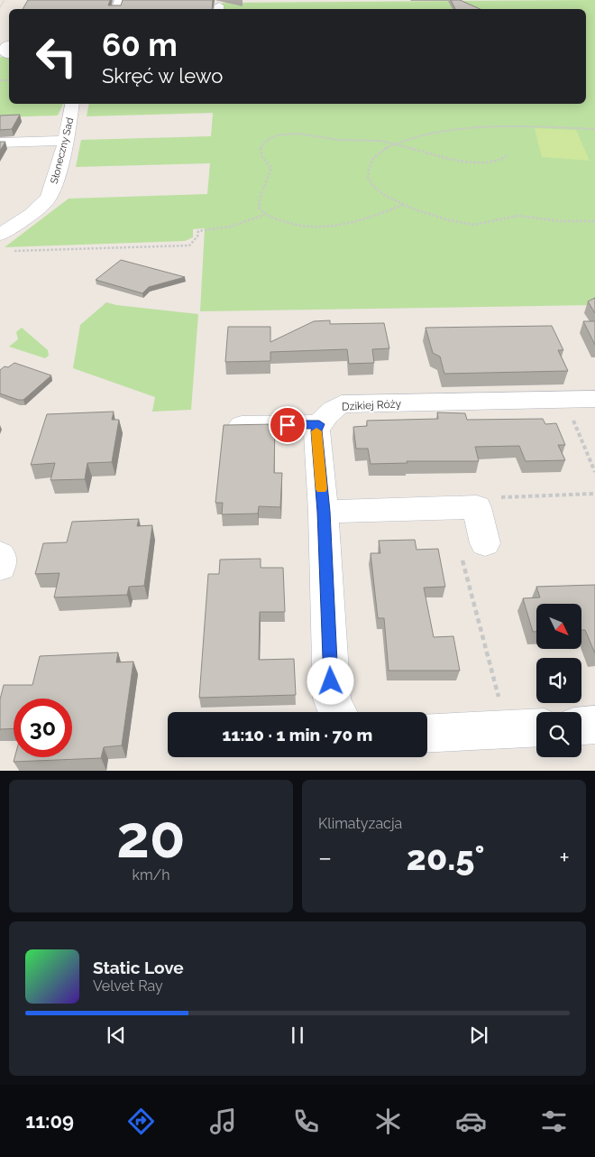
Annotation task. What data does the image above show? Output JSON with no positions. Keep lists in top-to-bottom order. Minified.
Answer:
{"streets":{"street":["Słoneczny Sad","Dzikiej Róży"]},"north":"bottom right","page":{"turn":["60 m","Skręć w lewo"],"limit":"30","trip":"11:10 · 1 min · 70 m","tile":[["20","km/h"],"Klimatyzacja"],"heat":["−","20.5°","+"],"song":["Static Love","Velvet Ray"],"tabs":"11:09"}}
